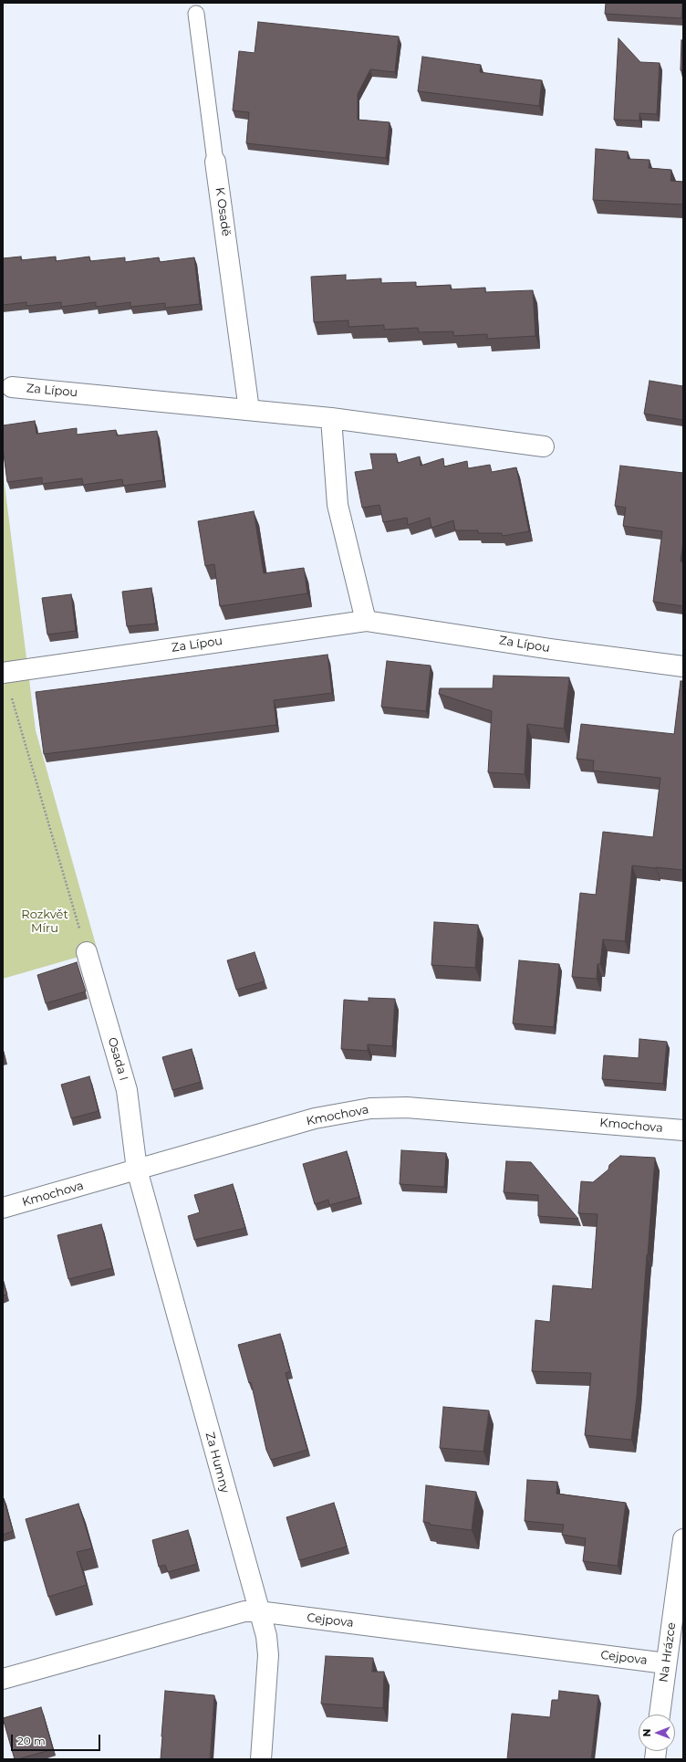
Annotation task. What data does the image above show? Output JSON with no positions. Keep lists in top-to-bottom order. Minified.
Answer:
{"streets":{"street":["K Osadě","Za Lípou","Osada I","Kmochova","Za Humny","Cejpova","Na Hrázce"]},"crossings":[["K Osadě","Za Lípou"],["Osada I","Kmochova"],["Osada I","Za Humny"],["Kmochova","Za Humny"],["Za Humny","Cejpova"],["Cejpova","Na Hrázce"]],"parks":["Rozkvět Míru"],"scale_bar":"20 m","north":"left"}
